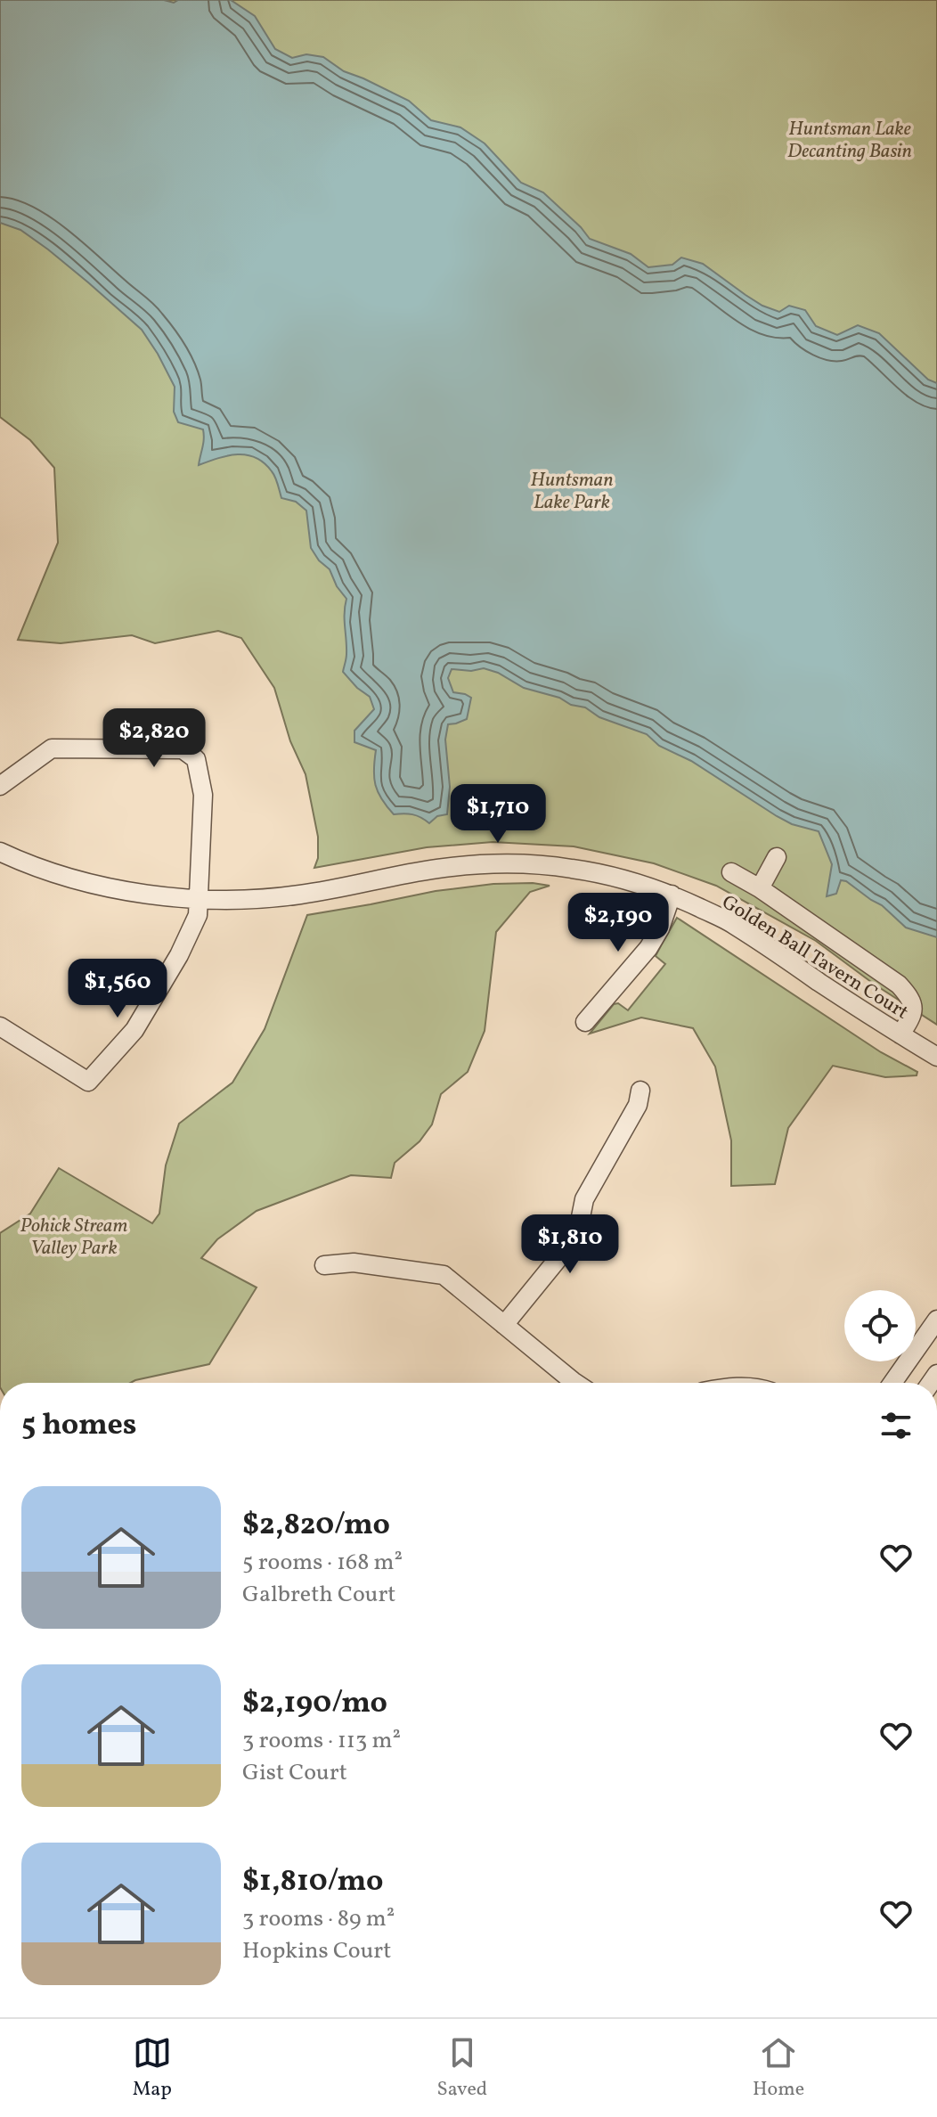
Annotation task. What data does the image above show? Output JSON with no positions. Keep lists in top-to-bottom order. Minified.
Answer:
{"streets":{"street":["Golden Ball Tavern Court"]},"parks":["Huntsman Lake Decanting Basin","Huntsman Lake Park","Pohick Stream Valley Park"],"page":{"price":["$2,820","$1,710","$2,190","$1,560","$1,810"],"heading":"5 homes","list":[{"name":"$2,820/mo","note":"5 rooms · 168 m² · Galbreth Court"},{"name":"$2,190/mo","note":"3 rooms · 113 m² · Gist Court"},{"name":"$1,810/mo","note":"3 rooms · 89 m² · Hopkins Court"}],"tabs":["Map","Saved","Home"]}}
